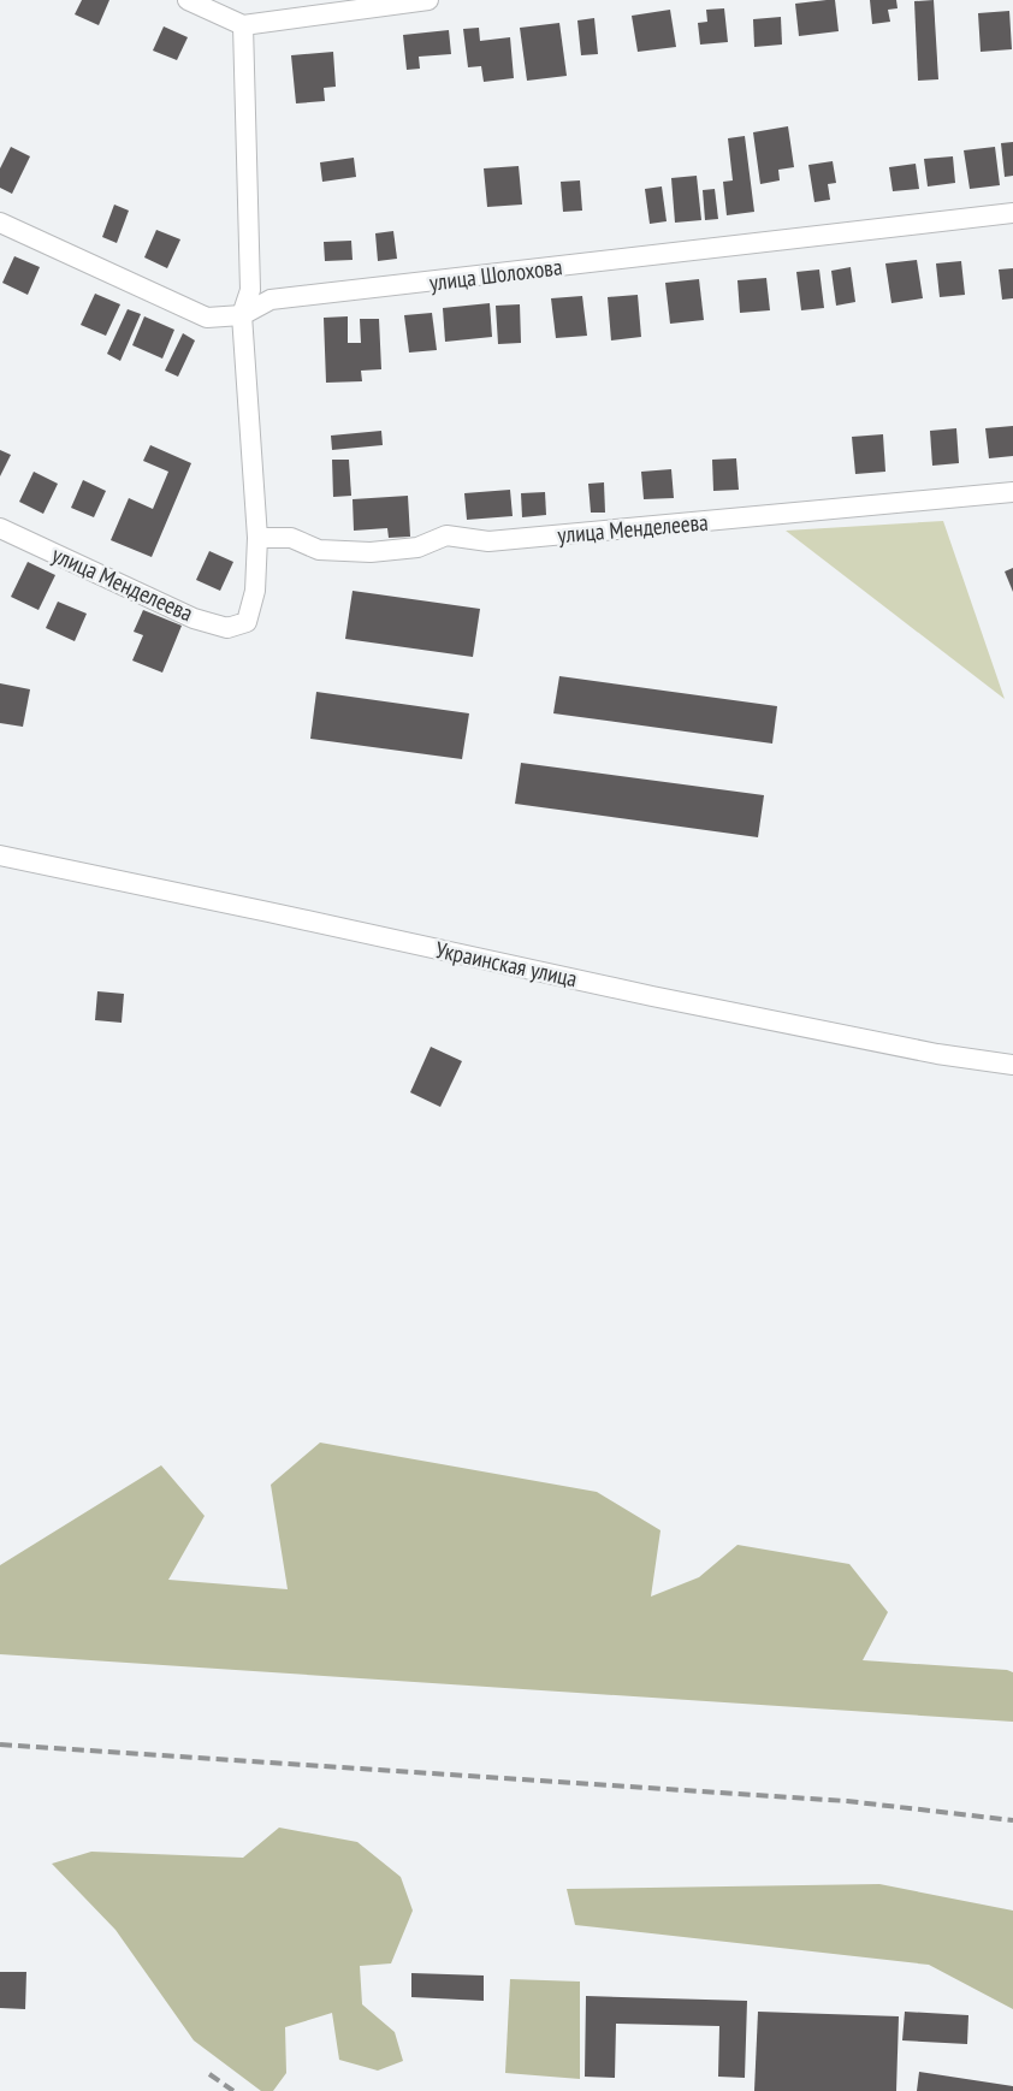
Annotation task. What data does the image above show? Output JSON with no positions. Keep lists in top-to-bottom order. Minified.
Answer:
{"streets":{"street":["улица Шолохова","улица Менделеева","Украинская улица"]}}
